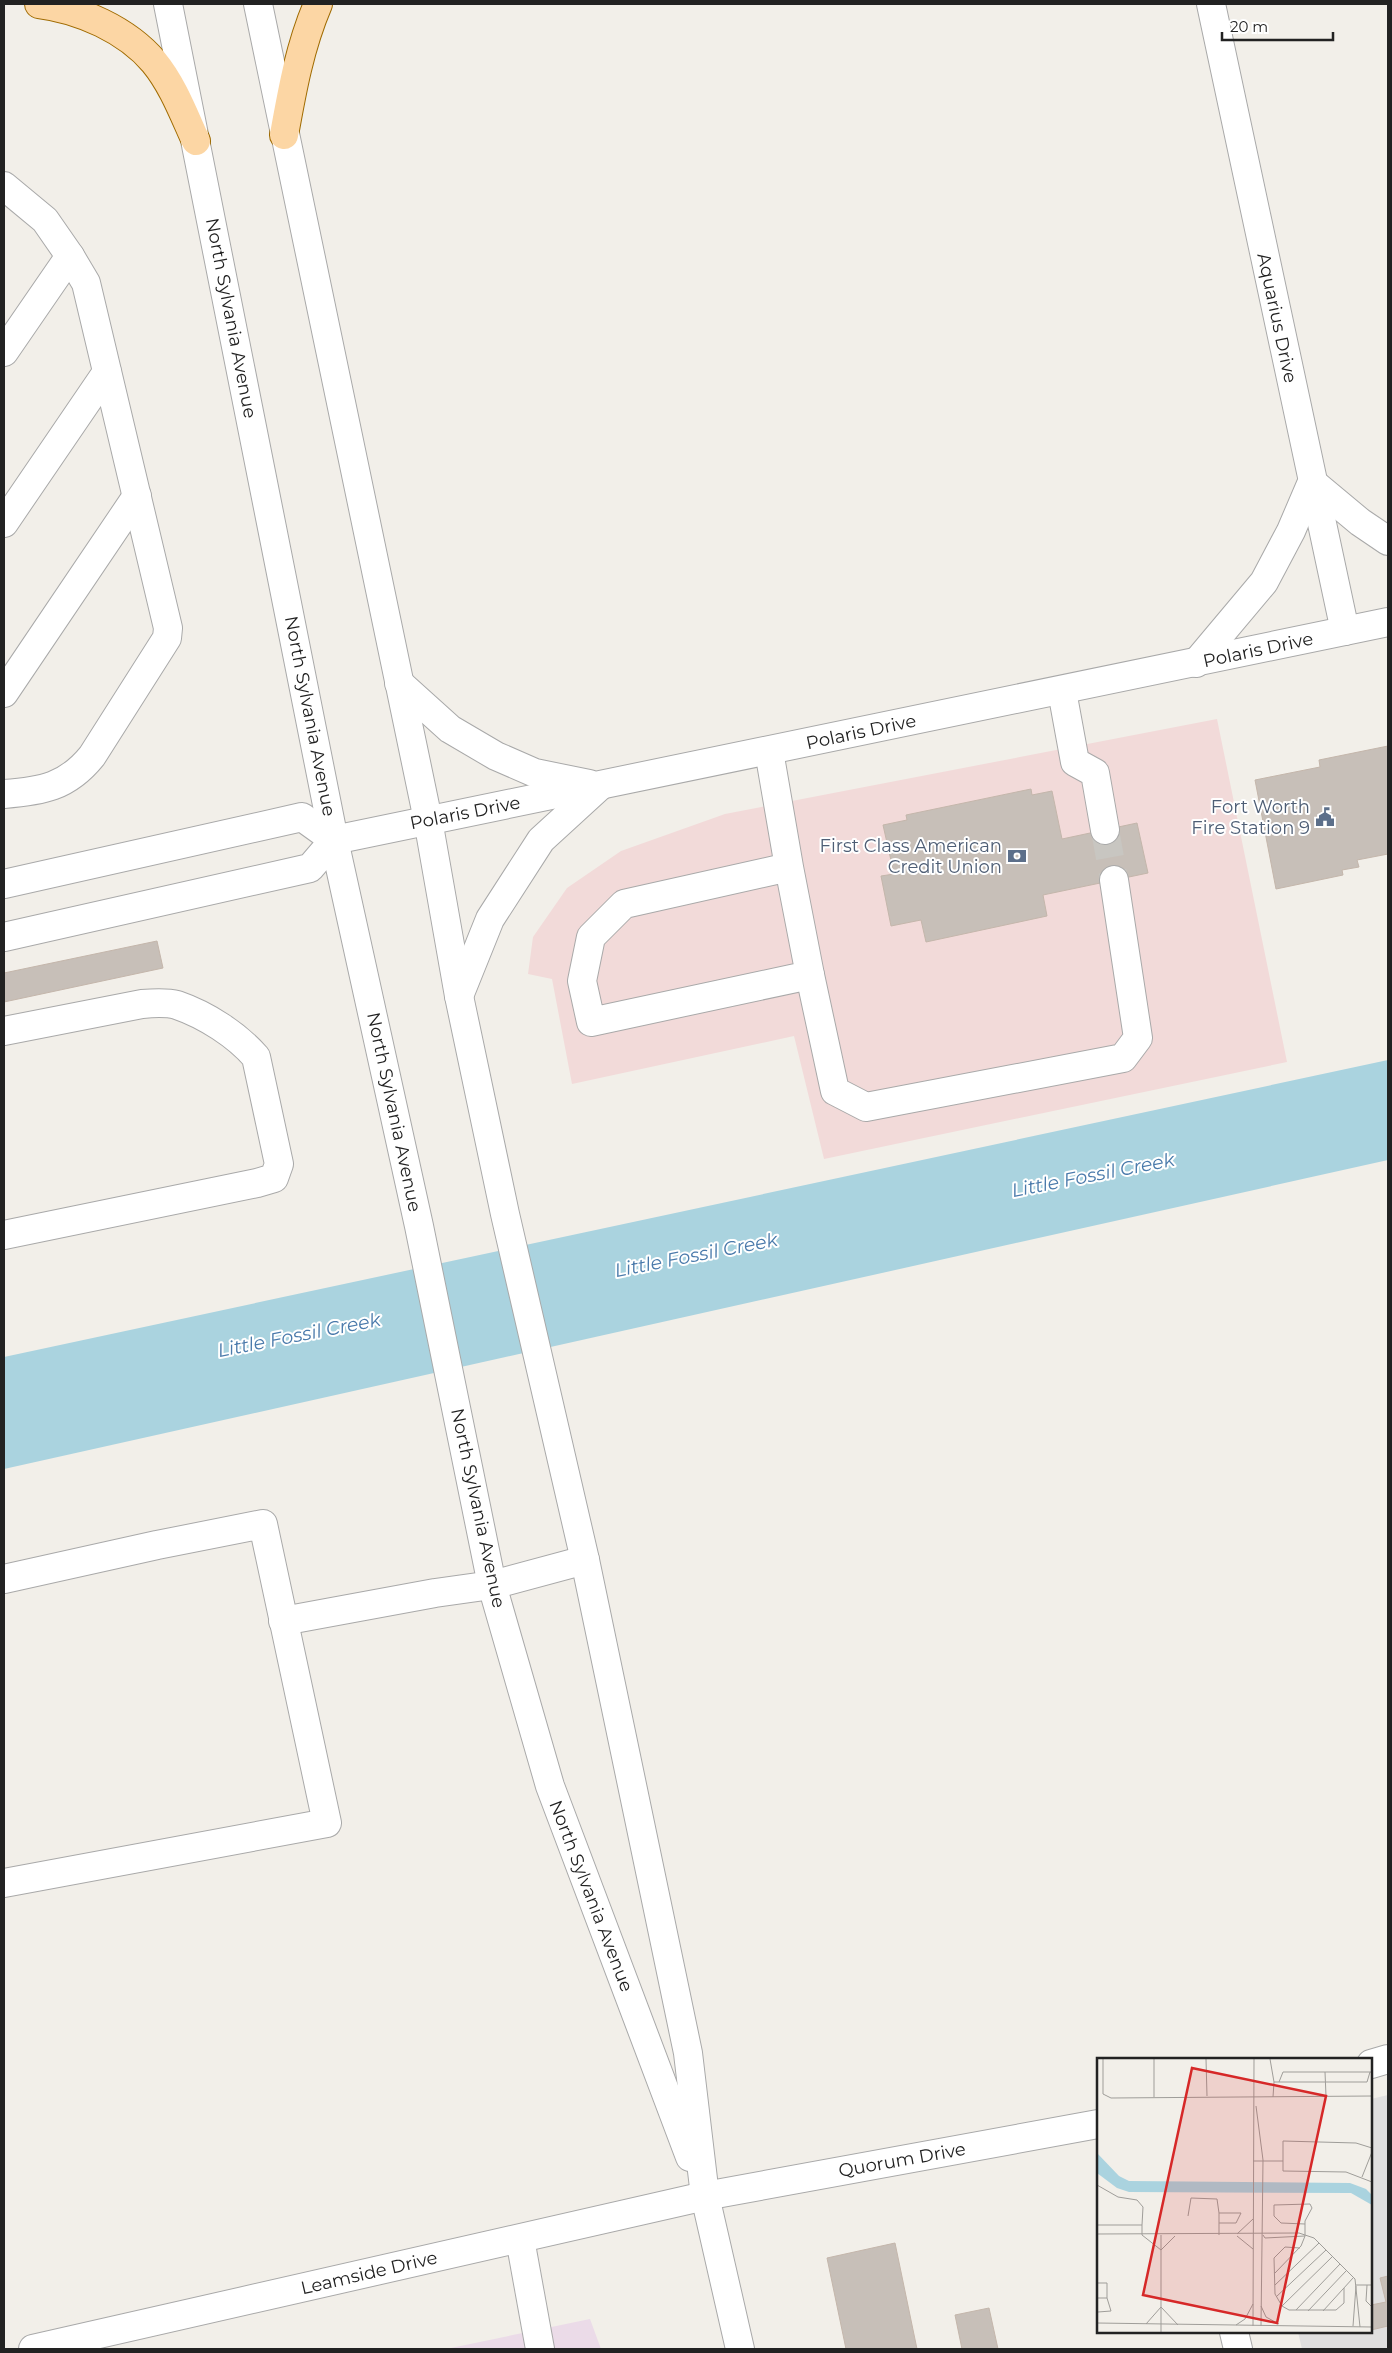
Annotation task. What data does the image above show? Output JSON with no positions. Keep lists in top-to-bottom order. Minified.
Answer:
{"streets":{"street":["North Sylvania Avenue","Aquarius Drive","Polaris Drive","Quorum Drive","Leamside Drive"]},"crossings":[["North Sylvania Avenue","Polaris Drive"],["North Sylvania Avenue","Quorum Drive"],["North Sylvania Avenue","Leamside Drive"],["Aquarius Drive","Polaris Drive"],["Quorum Drive","Leamside Drive"]],"water":["Little Fossil Creek"],"places":{"public building":["Fort Worth Fire Station 9"],"bank":["First Class American Credit Union"]},"scale_bar":"20 m"}
